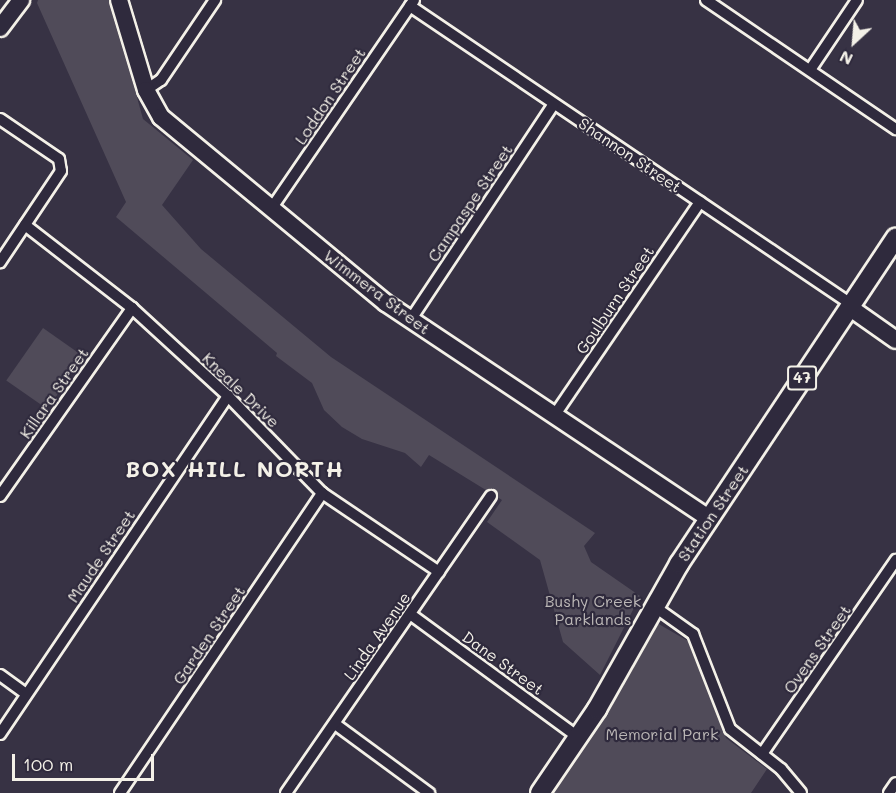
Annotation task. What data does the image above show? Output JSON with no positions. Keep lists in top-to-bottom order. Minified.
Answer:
{"streets":{"main road":["47","Station Street"],"street":["Loddon Street","Shannon Street","Campaspe Street","Wimmera Street","Goulburn Street","Kneale Drive","Killara Street","Maude Street","Garden Street","Linda Avenue","Ovens Street","Dane Street"]},"crossings":[["Loddon Street","Shannon Street"],["Loddon Street","Wimmera Street"],["Shannon Street","Campaspe Street"],["Shannon Street","Goulburn Street"],["Shannon Street","Station Street"],["Campaspe Street","Wimmera Street"],["Wimmera Street","Goulburn Street"],["Wimmera Street","Station Street"],["Kneale Drive","Killara Street"],["Kneale Drive","Maude Street"],["Kneale Drive","Garden Street"],["Kneale Drive","Linda Avenue"],["Station Street","Dane Street"],["Linda Avenue","Dane Street"]],"districts":["BOX HILL NORTH"],"parks":["Bushy Creek Parklands","Memorial Park"],"scale_bar":"100 m","north":"bottom left"}
